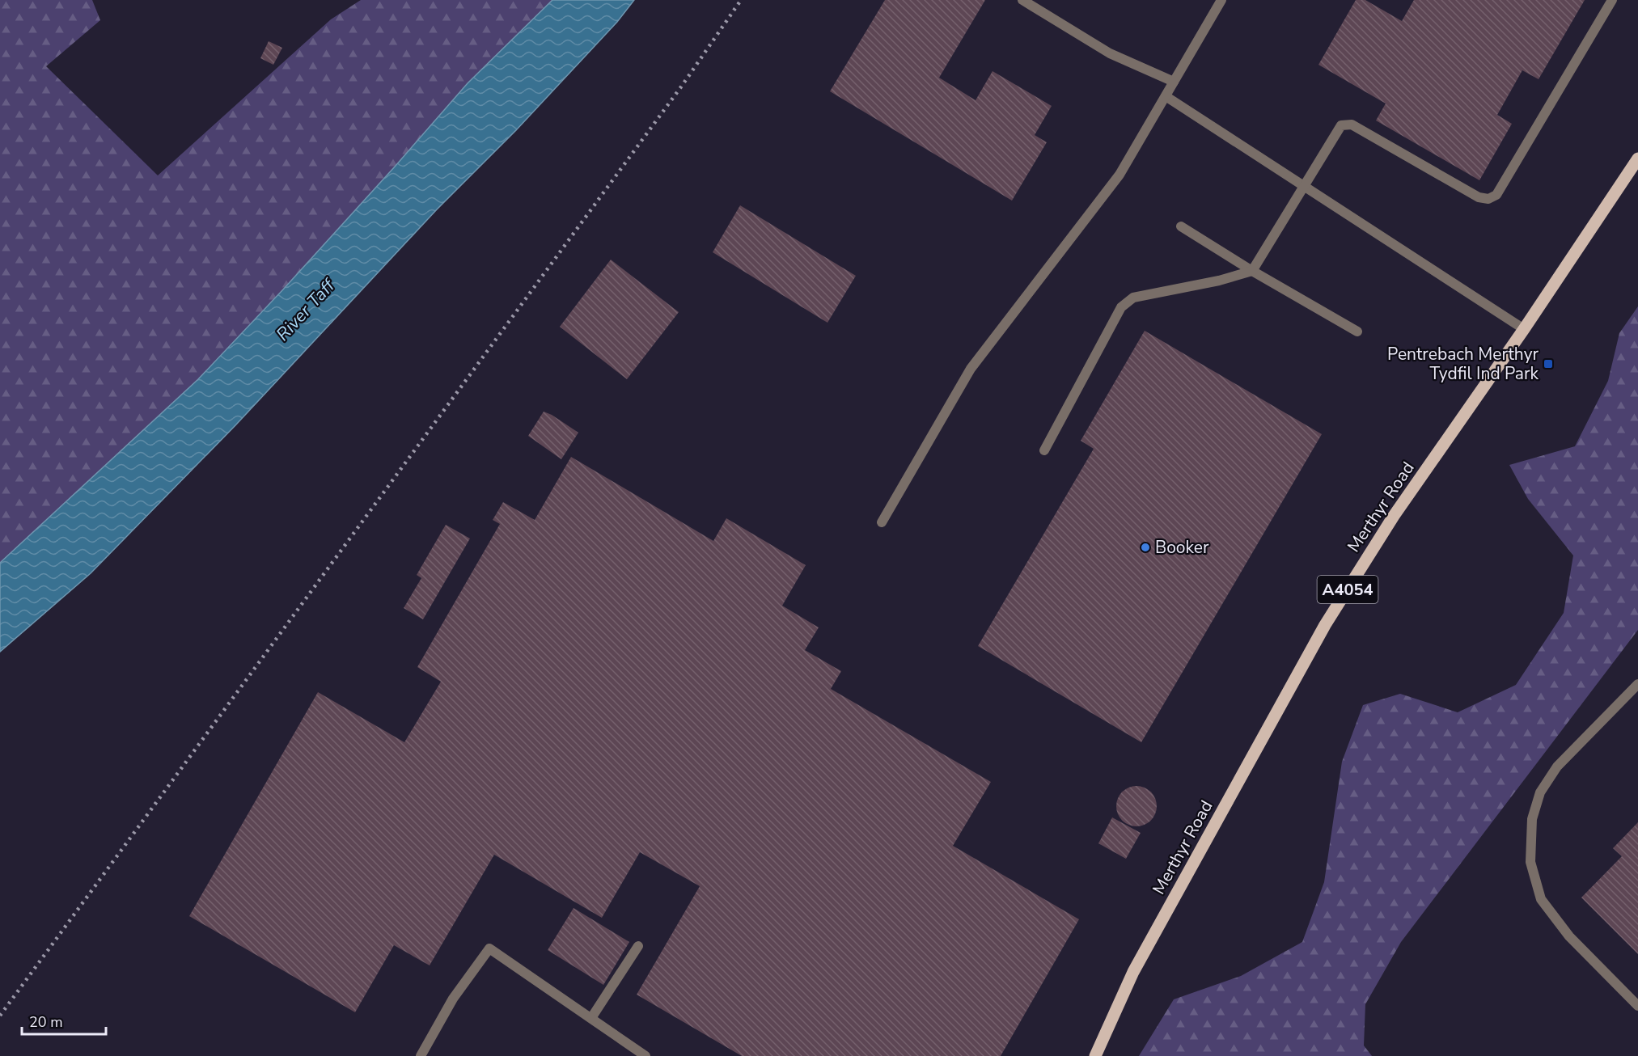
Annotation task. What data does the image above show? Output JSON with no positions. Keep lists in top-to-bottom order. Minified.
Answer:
{"streets":{"main road":["Merthyr Road","A4054"]},"water":["River Taff"],"places":{"transit":["Pentrebach Merthyr Tydfil Ind Park"],"other":["Booker"]},"scale_bar":"20 m"}
